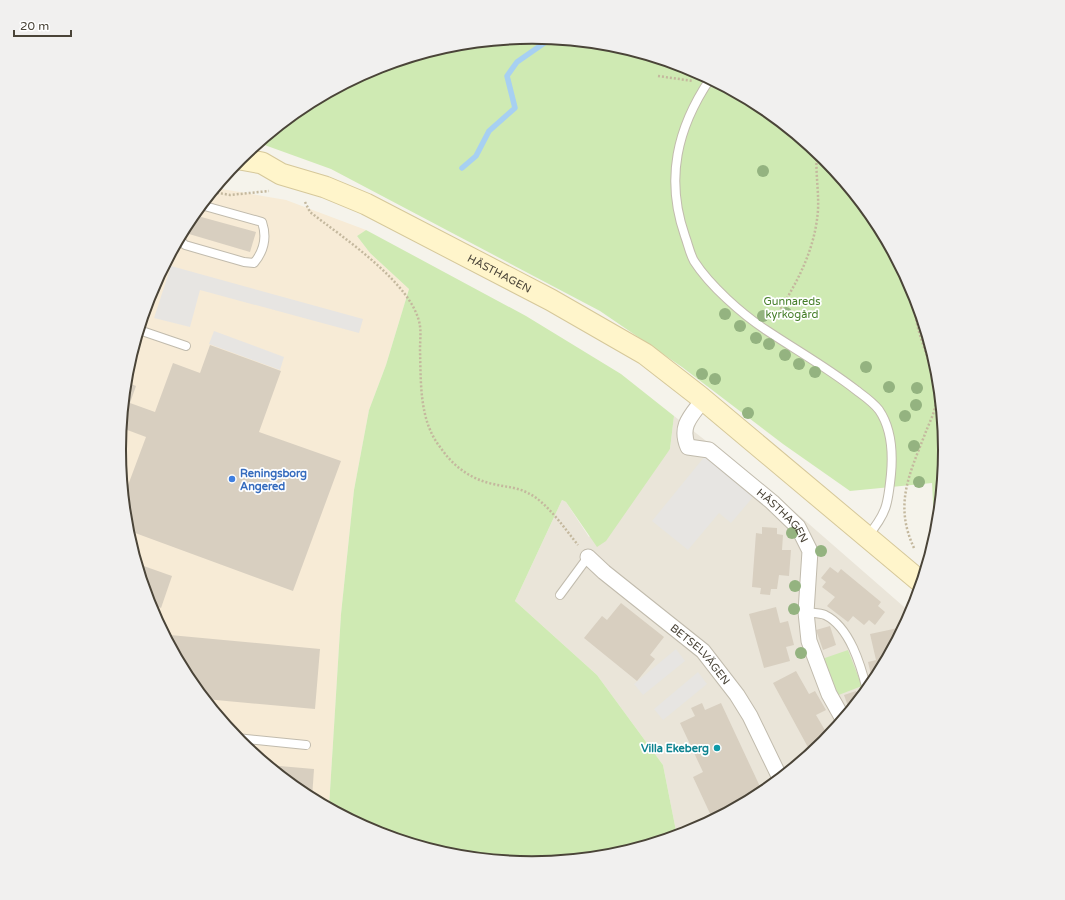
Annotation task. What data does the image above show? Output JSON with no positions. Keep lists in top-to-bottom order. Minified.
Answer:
{"streets":{"street":["HÄSTHAGEN","BETSELVÄGEN"]},"parks":["Gunnareds kyrkogård"],"places":["Reningsborg Angered","Villa Ekeberg"],"scale_bar":"20 m"}
